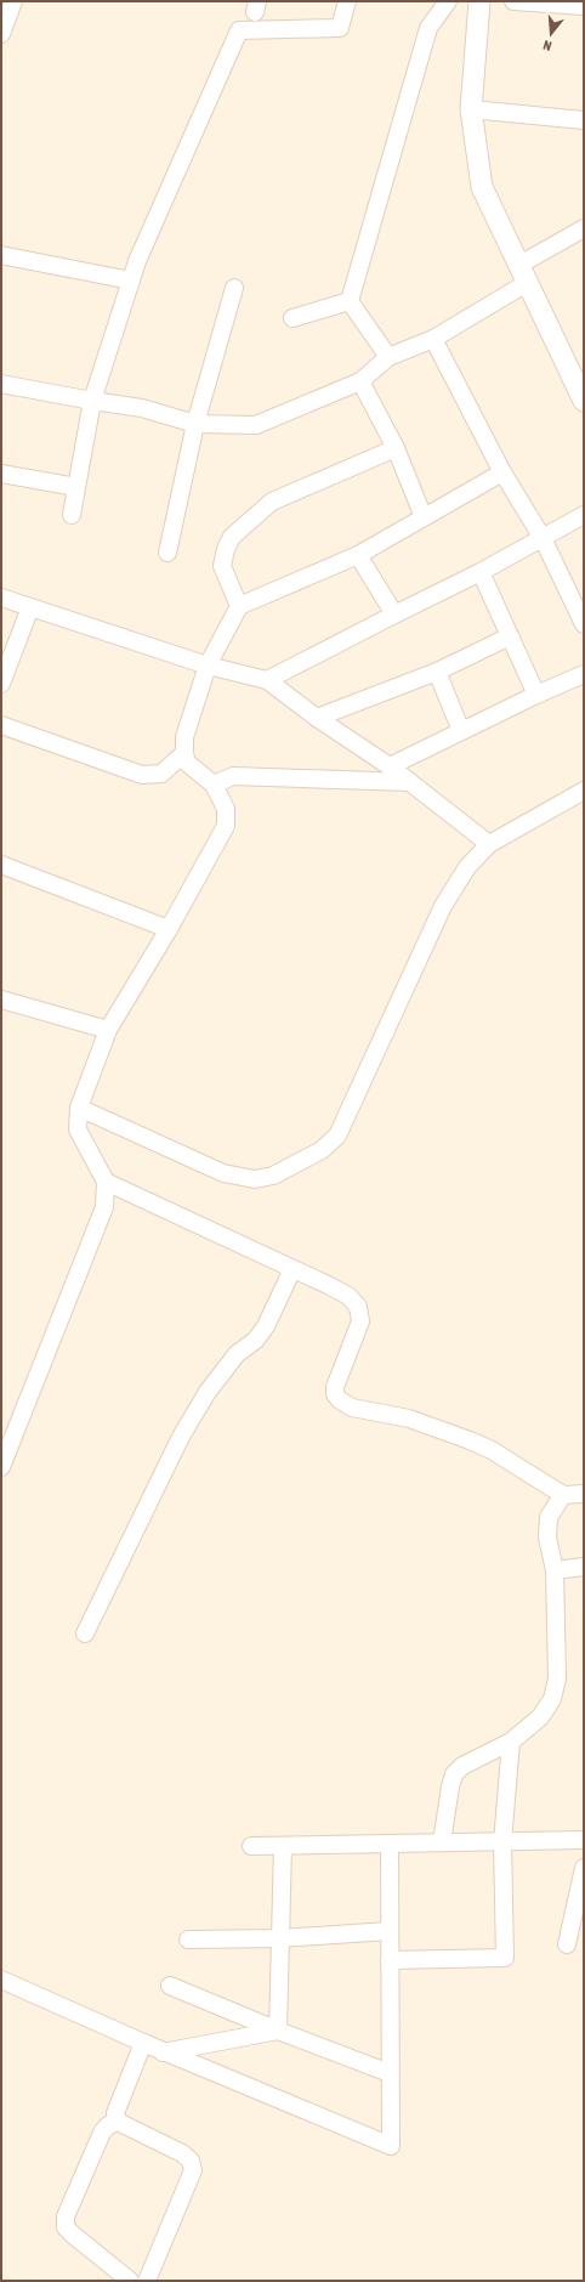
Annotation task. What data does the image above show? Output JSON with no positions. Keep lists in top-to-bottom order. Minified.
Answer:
{"north":"bottom"}
